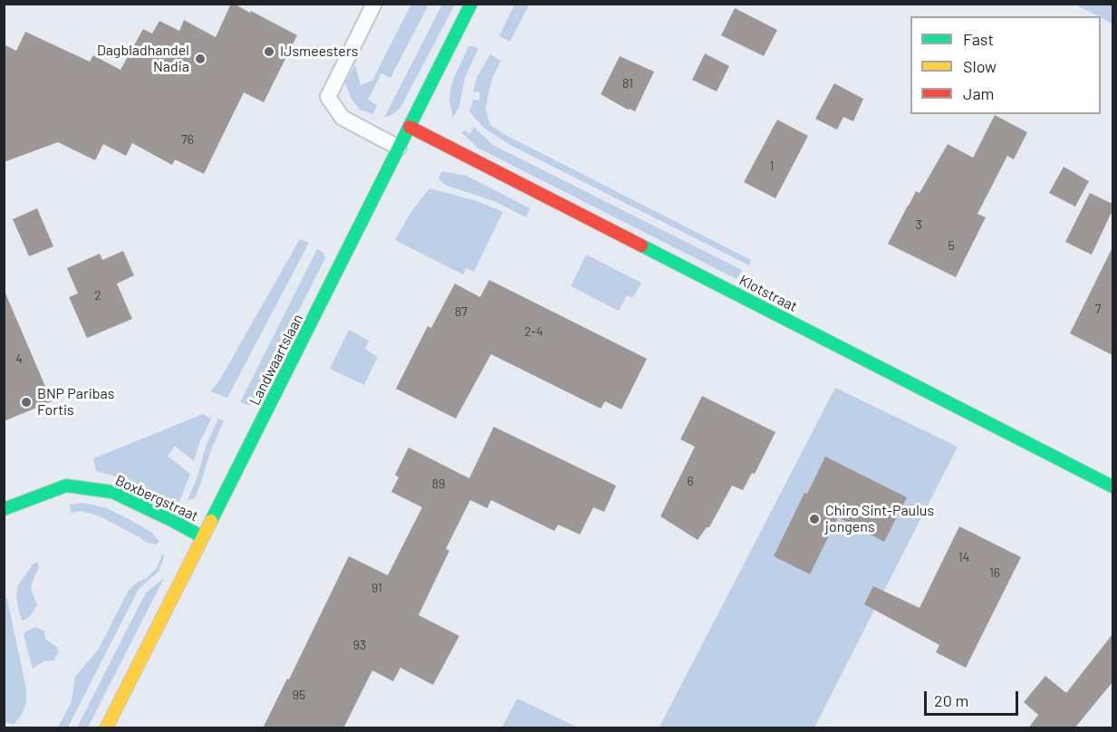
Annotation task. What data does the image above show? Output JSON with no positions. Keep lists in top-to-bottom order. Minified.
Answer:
{"streets":{"street":["Klotstraat","Landwaartslaan","Boxbergstraat"]},"crossings":[["Klotstraat","Landwaartslaan"],["Landwaartslaan","Boxbergstraat"]],"places":["IJsmeesters","Dagbladhandel Nadia","BNP Paribas Fortis","Chiro Sint-Paulus jongens"],"house_numbers":["81","76","1","3","5","2","7","87","2-4","4","6","89","14","16","91","93","95"],"legend":["Fast","Slow","Jam"],"scale_bar":"20 m"}
